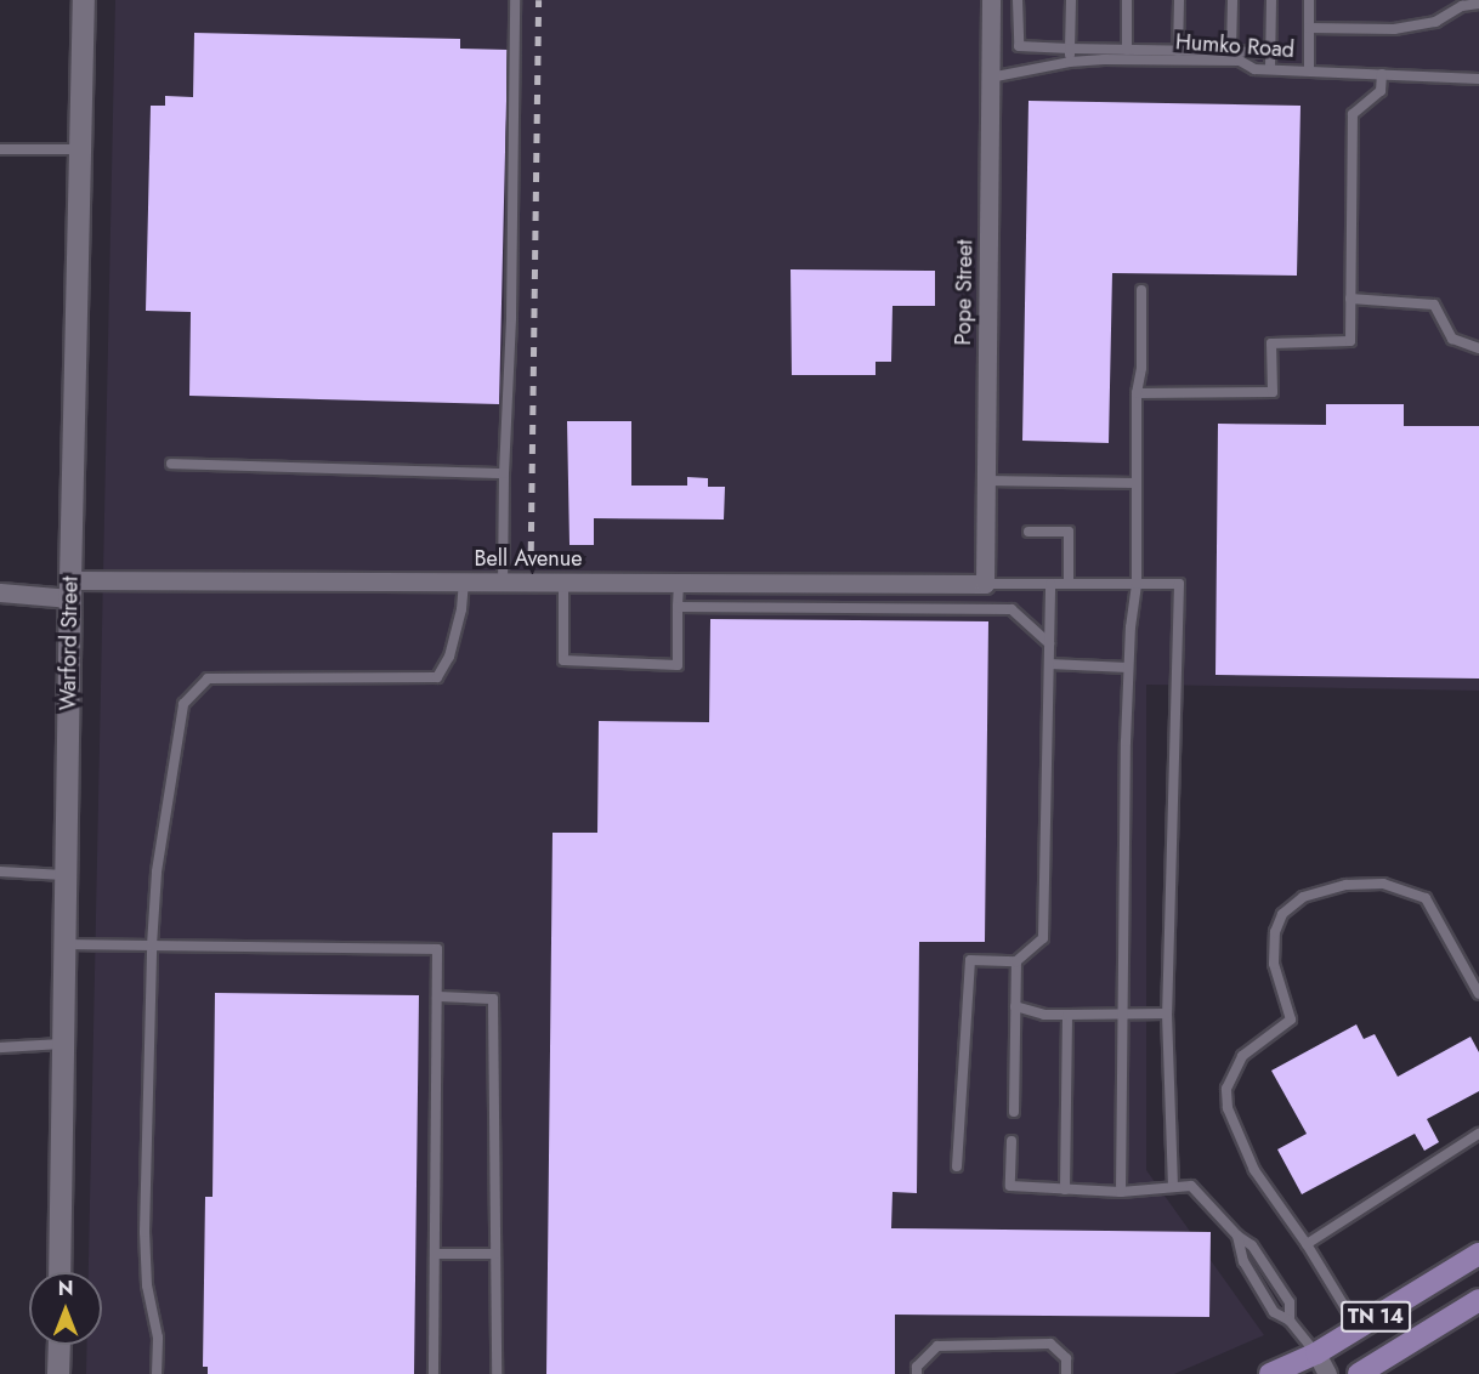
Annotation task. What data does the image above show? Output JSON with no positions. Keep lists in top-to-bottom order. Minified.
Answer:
{"streets":{"main road":["Warford Street","TN 14"],"street":["Pope Street","Bell Avenue"],"lane":["Humko Road"]},"crossings":[["Humko Road","Pope Street"],["Pope Street","Bell Avenue"],["Bell Avenue","Warford Street"]],"north":"top"}
